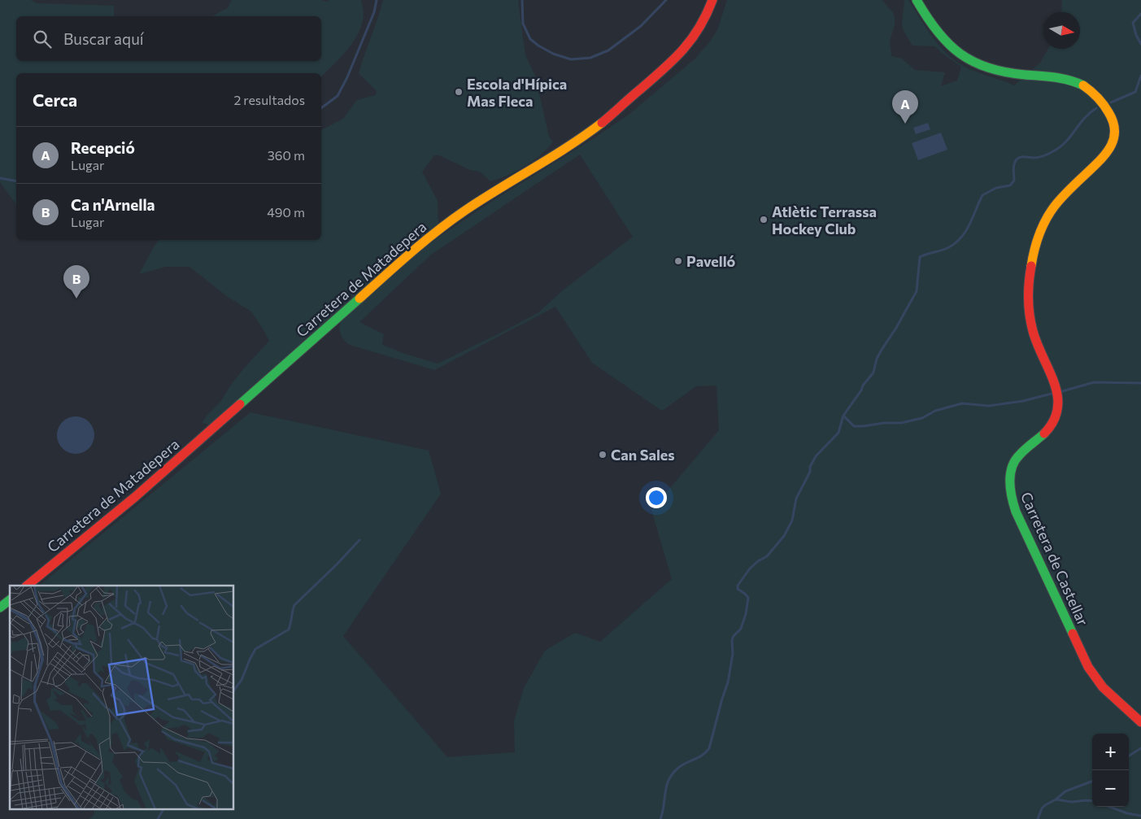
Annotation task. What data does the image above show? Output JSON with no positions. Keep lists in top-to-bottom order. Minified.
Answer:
{"streets":{"street":["Carretera de Matadepera","Carretera de Castellar"]},"places":["Escola d'Hípica Mas Fleca","Atlètic Terrassa Hockey Club","Pavelló","Can Sales"],"north":"right","page":{"search":"Buscar aquí","heading":["Cerca","2 resultados"],"pins":["A","B"],"list":[{"mark":"A","name":"Recepció","note":"Lugar","value":"360 m"},{"mark":"B","name":"Ca n'Arnella","note":"Lugar","value":"490 m"}],"map_buttons":["+","−"]}}
